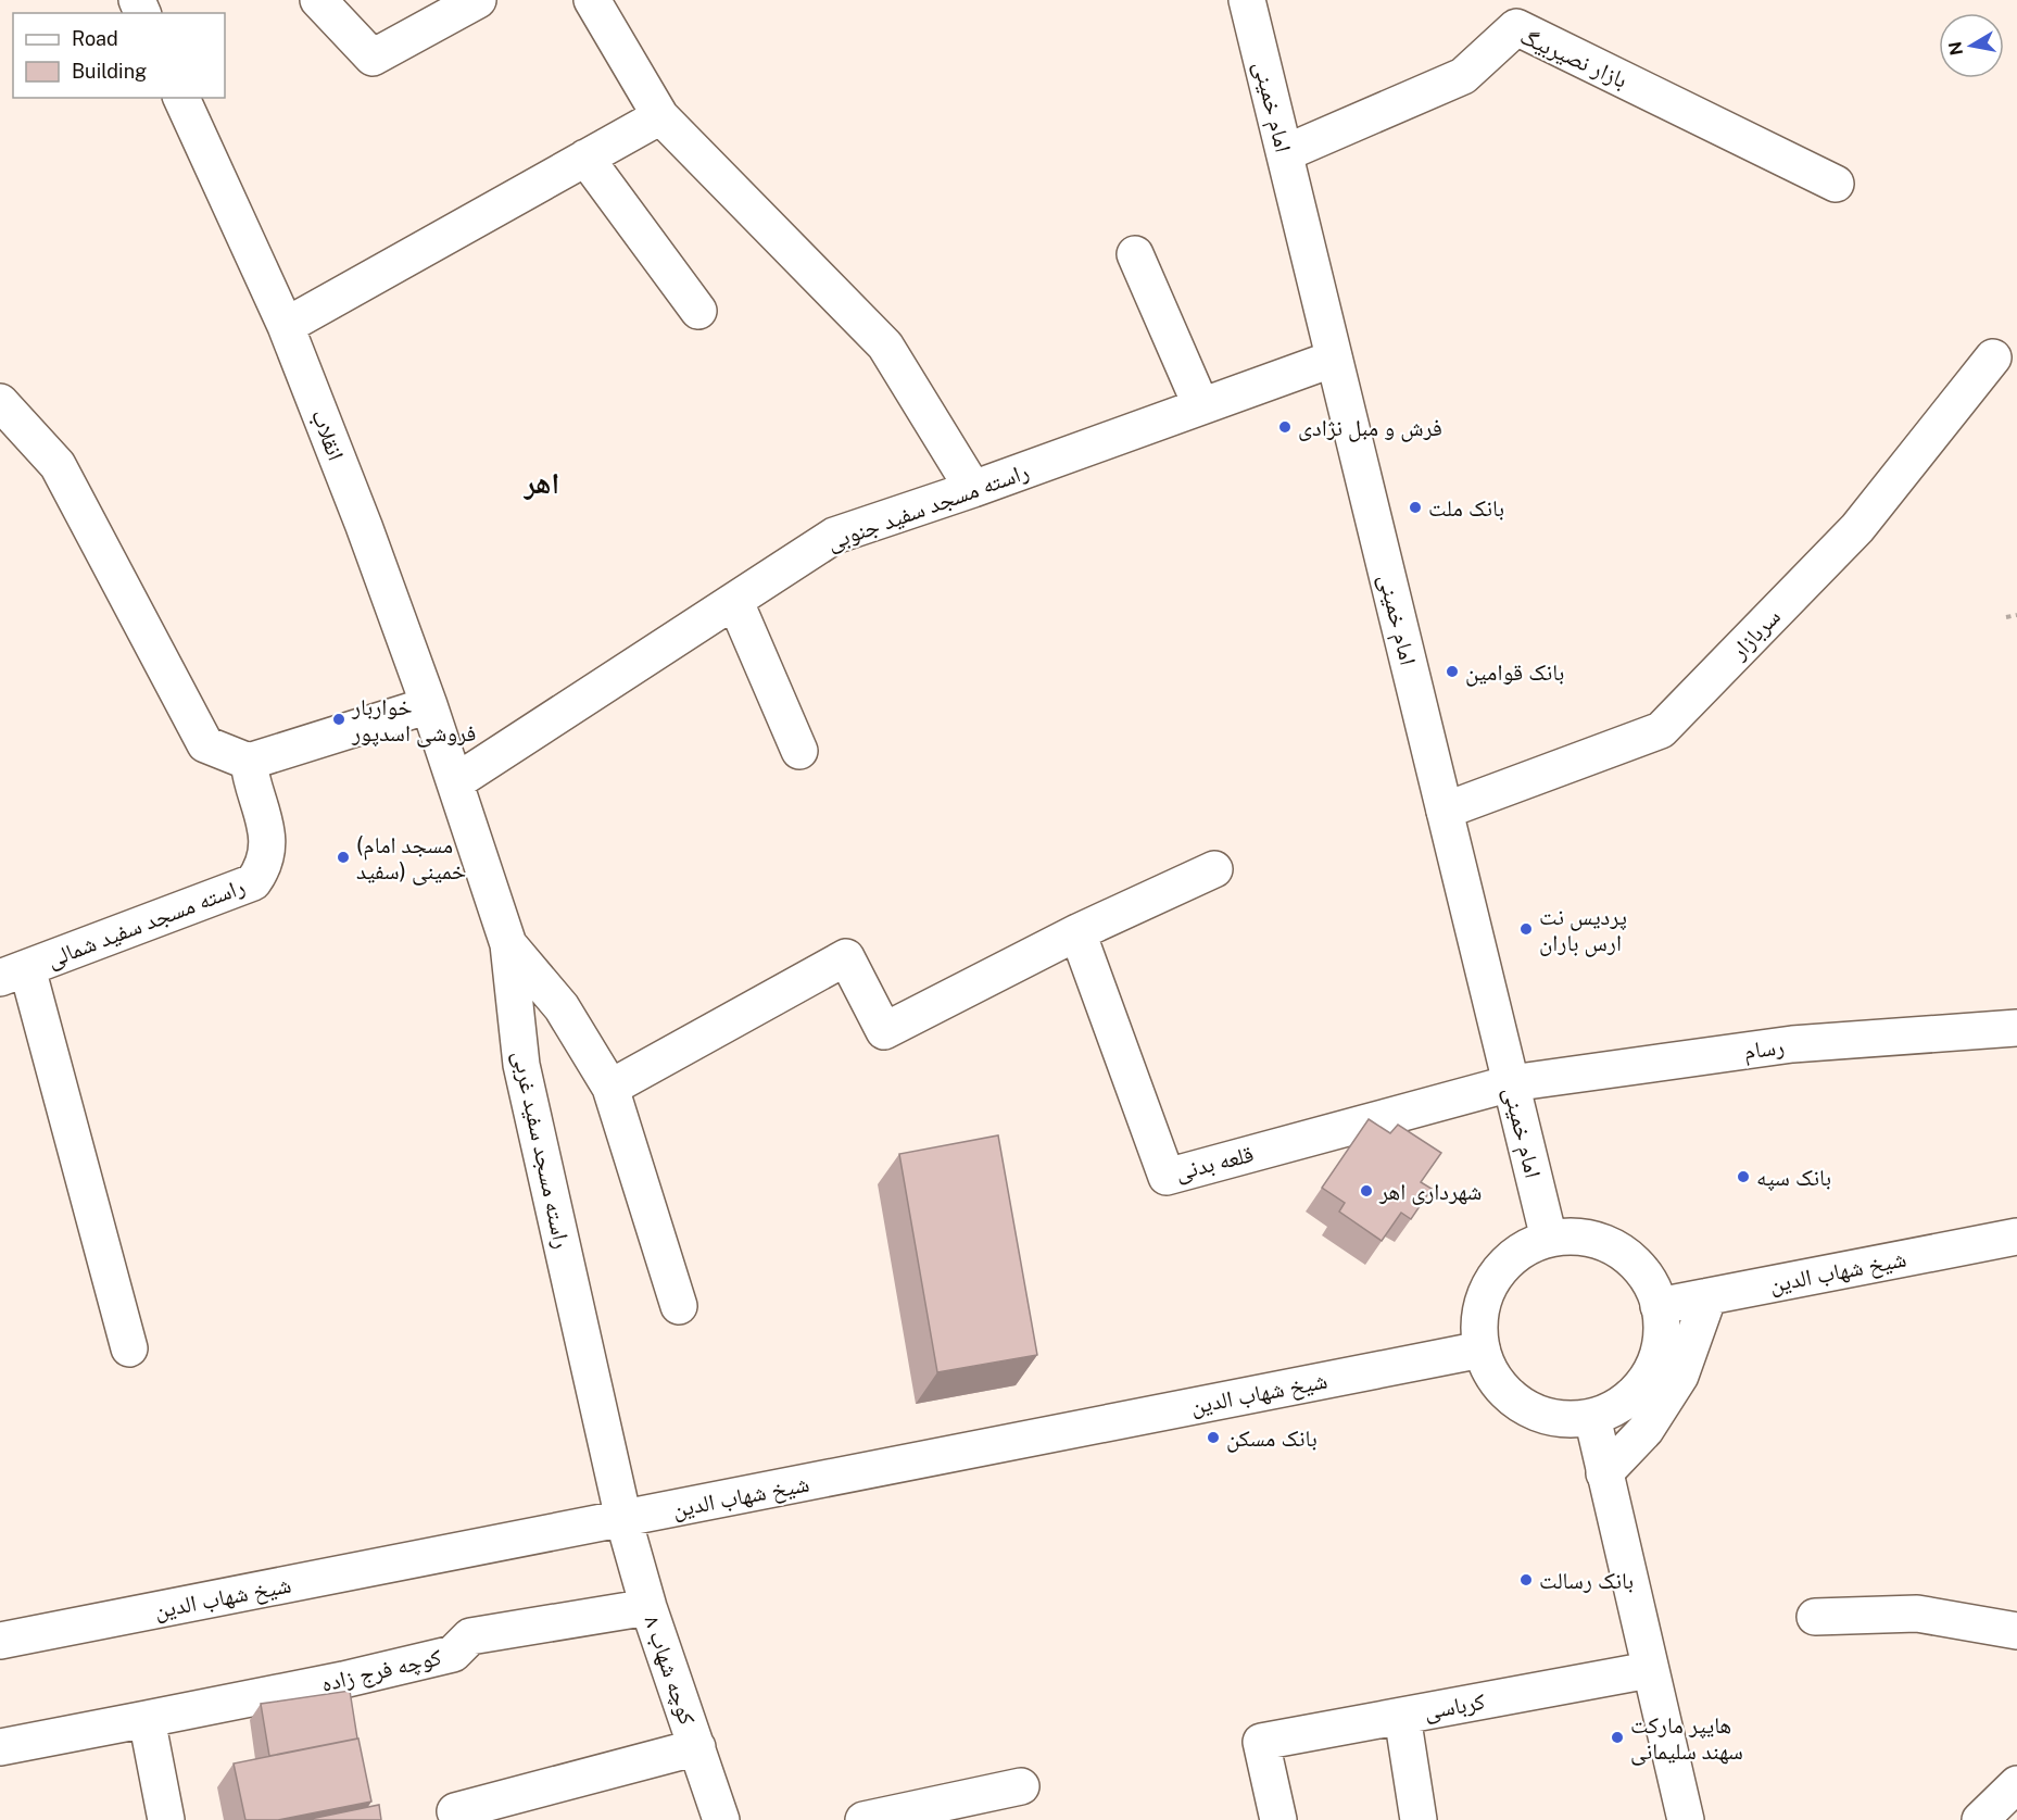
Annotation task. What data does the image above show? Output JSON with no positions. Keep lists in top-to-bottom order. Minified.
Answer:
{"streets":{"street":["بازار نصیربیگ","امام خمینی","انقلاب","راسته مسجد سفید جنوبی","سربازار","راسته مسجد سفید شمالی","رسام","راسته مسجد سفید غربی","قلعه بدنی","شیخ شهاب الدین","کوچه فرج زاده","کوچه شهاب ۸","کرباسی"]},"crossings":[["بازار نصیربیگ","امام خمینی"],["امام خمینی","راسته مسجد سفید جنوبی"],["امام خمینی","سربازار"],["امام خمینی","رسام"],["امام خمینی","قلعه بدنی"],["امام خمینی","شیخ شهاب الدین"],["انقلاب","راسته مسجد سفید جنوبی"],["انقلاب","راسته مسجد سفید غربی"],["راسته مسجد سفید جنوبی","راسته مسجد سفید غربی"],["رسام","قلعه بدنی"],["راسته مسجد سفید غربی","شیخ شهاب الدین"],["راسته مسجد سفید غربی","کوچه شهاب ۸"],["شیخ شهاب الدین","کوچه شهاب ۸"],["کوچه فرج زاده","کوچه شهاب ۸"]],"districts":["اهر"],"places":["فرش و مبل نژادی","بانک ملت","بانک قوامین","خواربار فروشی اسدپور","(مسجد امام خمینی (سفید","پردیس نت ارس باران","بانک سپه","شهرداری اهر","بانک مسکن","بانک رسالت","هایپر مارکت سهند سلیمانی"],"legend":["Road","Building"],"north":"left"}
